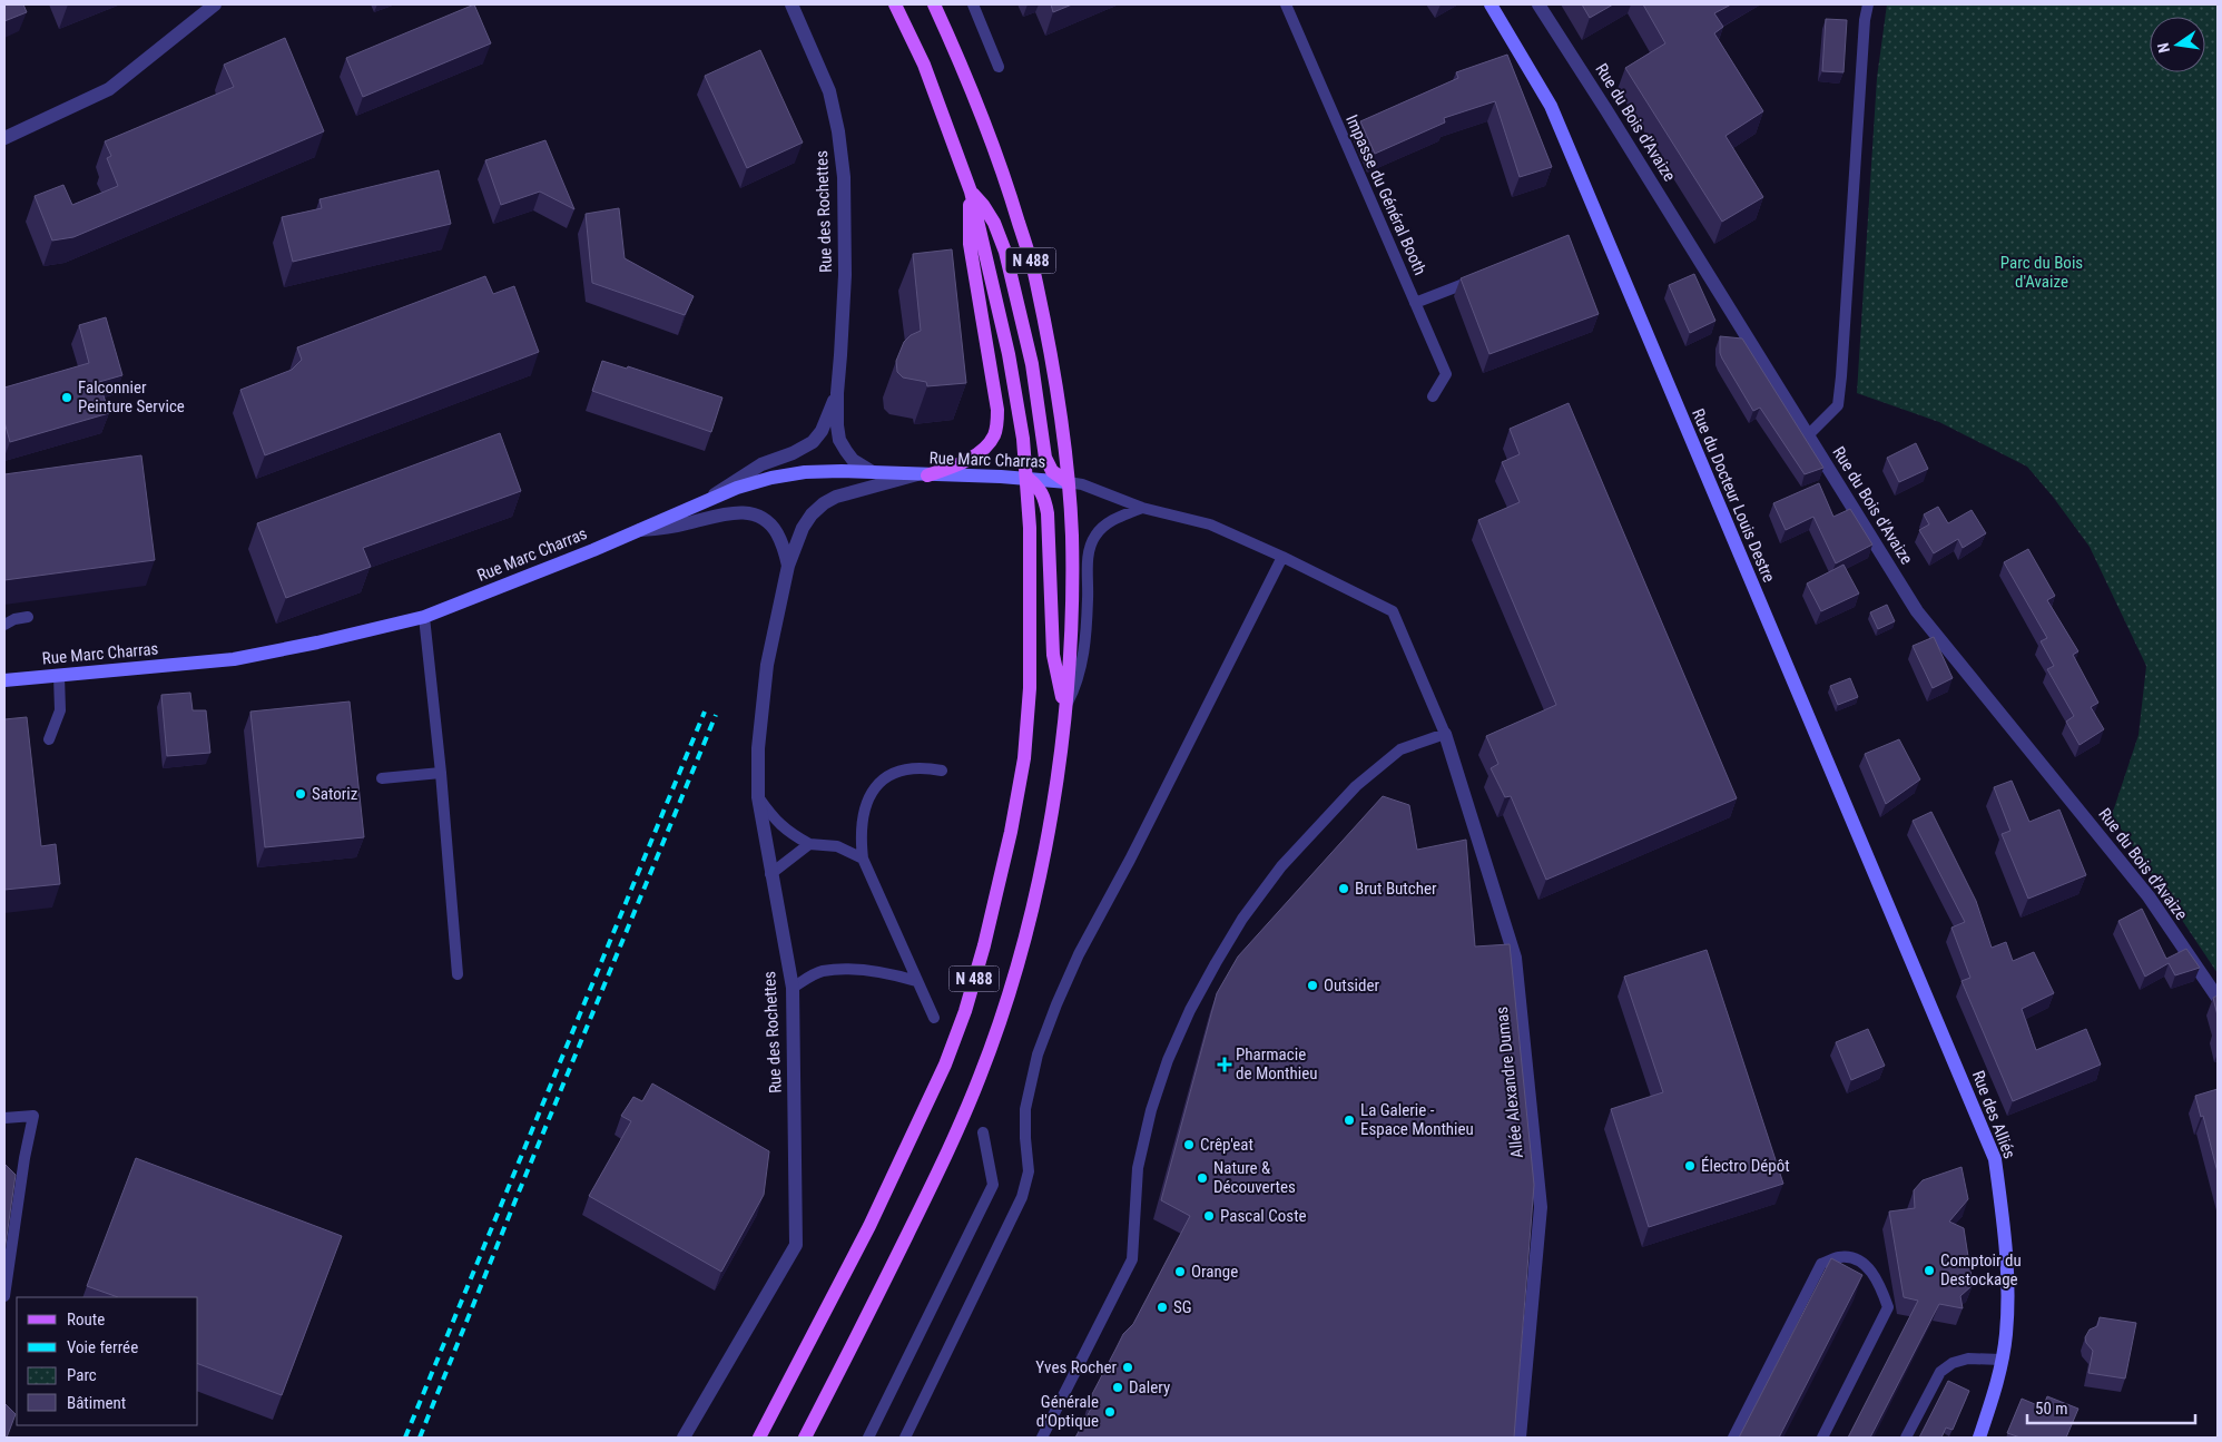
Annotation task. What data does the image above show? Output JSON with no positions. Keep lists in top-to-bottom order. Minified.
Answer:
{"streets":{"main road":["N 488"],"street":["Rue du Bois d'Avaize","Rue des Rochettes","Rue Marc Charras","Rue du Docteur Louis Destre","Allée Alexandre Dumas","Rue des Alliés"],"lane":["Impasse du Général Booth"]},"crossings":[["Rue des Rochettes","Rue Marc Charras"],["N 488","Rue Marc Charras"],["Rue du Docteur Louis Destre","Rue des Alliés"]],"parks":["Parc du Bois d'Avaize"],"places":{"other":["Falconnier Peinture Service","Satoriz","Brut Butcher","Outsider","La Galerie - Espace Monthieu","Crêp'eat","Électro Dépôt","Nature & Découvertes","Pascal Coste","Comptoir du Destockage","Orange","SG","Yves Rocher","Dalery","Générale d'Optique"],"health":["Pharmacie de Monthieu"]},"legend":["Route","Voie ferrée","Parc","Bâtiment"],"scale_bar":"50 m","north":"left"}
